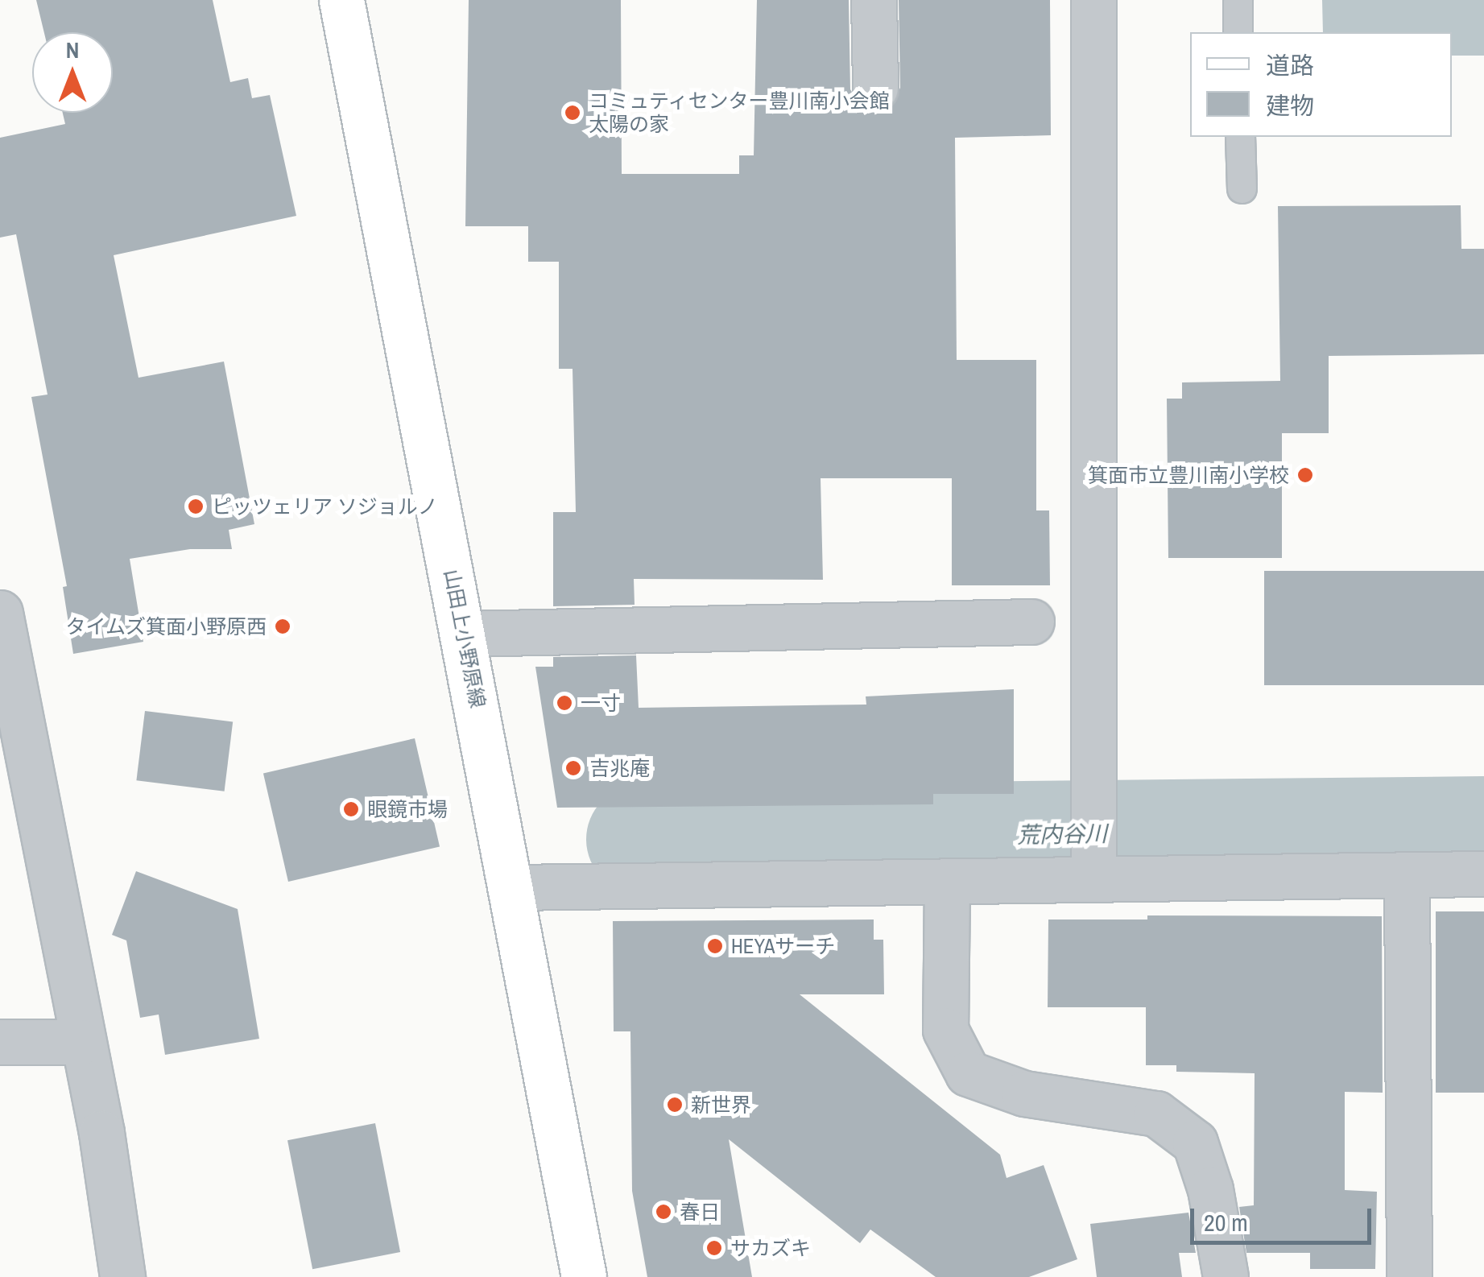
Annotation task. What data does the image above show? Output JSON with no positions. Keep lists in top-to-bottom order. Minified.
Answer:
{"streets":{"main road":["山田上小野原線"]},"water":["荒内谷川"],"places":["コミュティセンター豊川南小会館 太陽の家","箕面市立豊川南小学校","ピッツェリア ソジョルノ","タイムズ箕面小野原西","一寸","吉兆庵","眼鏡市場","HEYAサーチ","新世界","春日","サカズキ"],"legend":["道路","建物"],"scale_bar":"20 m","north":"top"}
